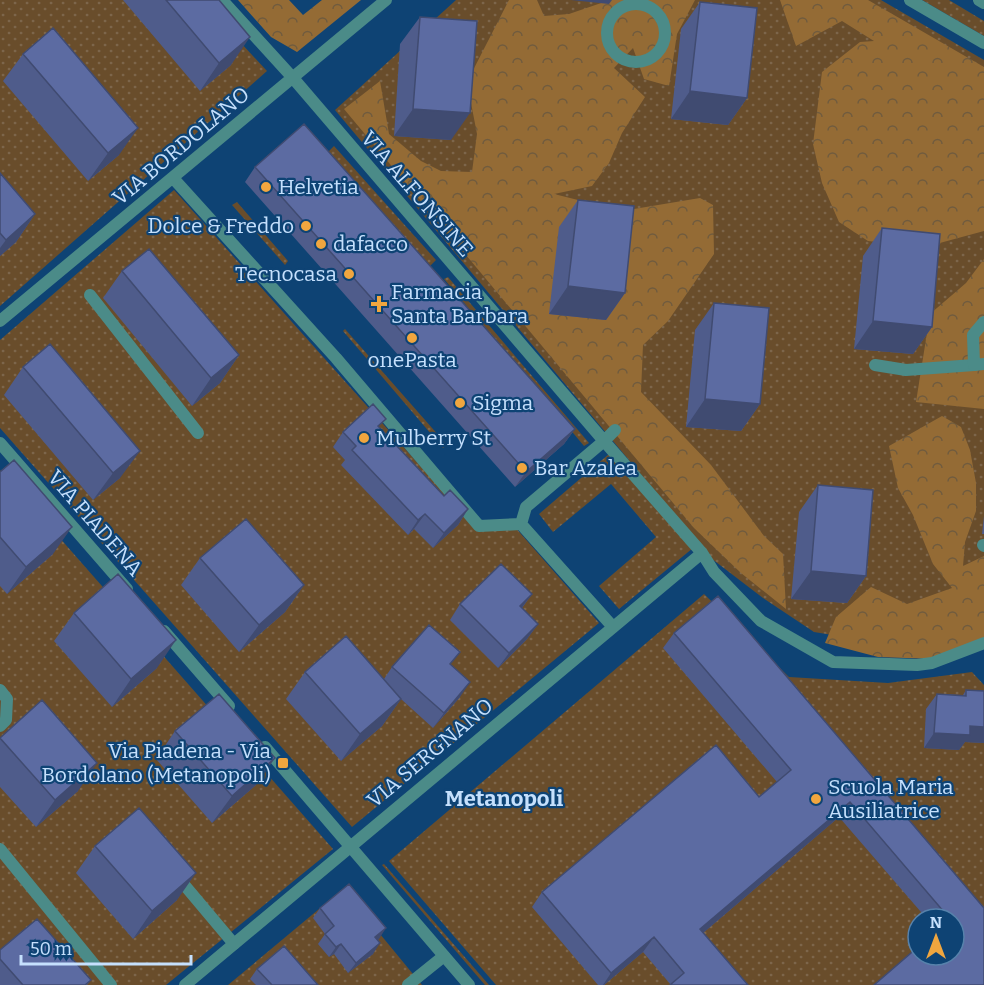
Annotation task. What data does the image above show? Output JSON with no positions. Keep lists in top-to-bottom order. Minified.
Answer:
{"streets":{"street":["VIA BORDOLANO","VIA ALFONSINE","VIA PIADENA","VIA SERGNANO"]},"crossings":[["VIA BORDOLANO","VIA ALFONSINE"],["VIA ALFONSINE","VIA SERGNANO"]],"districts":["Metanopoli"],"places":{"other":["Helvetia","Dolce & Freddo","dafacco","Tecnocasa","onePasta","Sigma","Mulberry St","Bar Azalea","Scuola Maria Ausiliatrice"],"health":["Farmacia Santa Barbara"],"transit":["Via Piadena - Via Bordolano (Metanopoli)"]},"scale_bar":"50 m","north":"top"}
